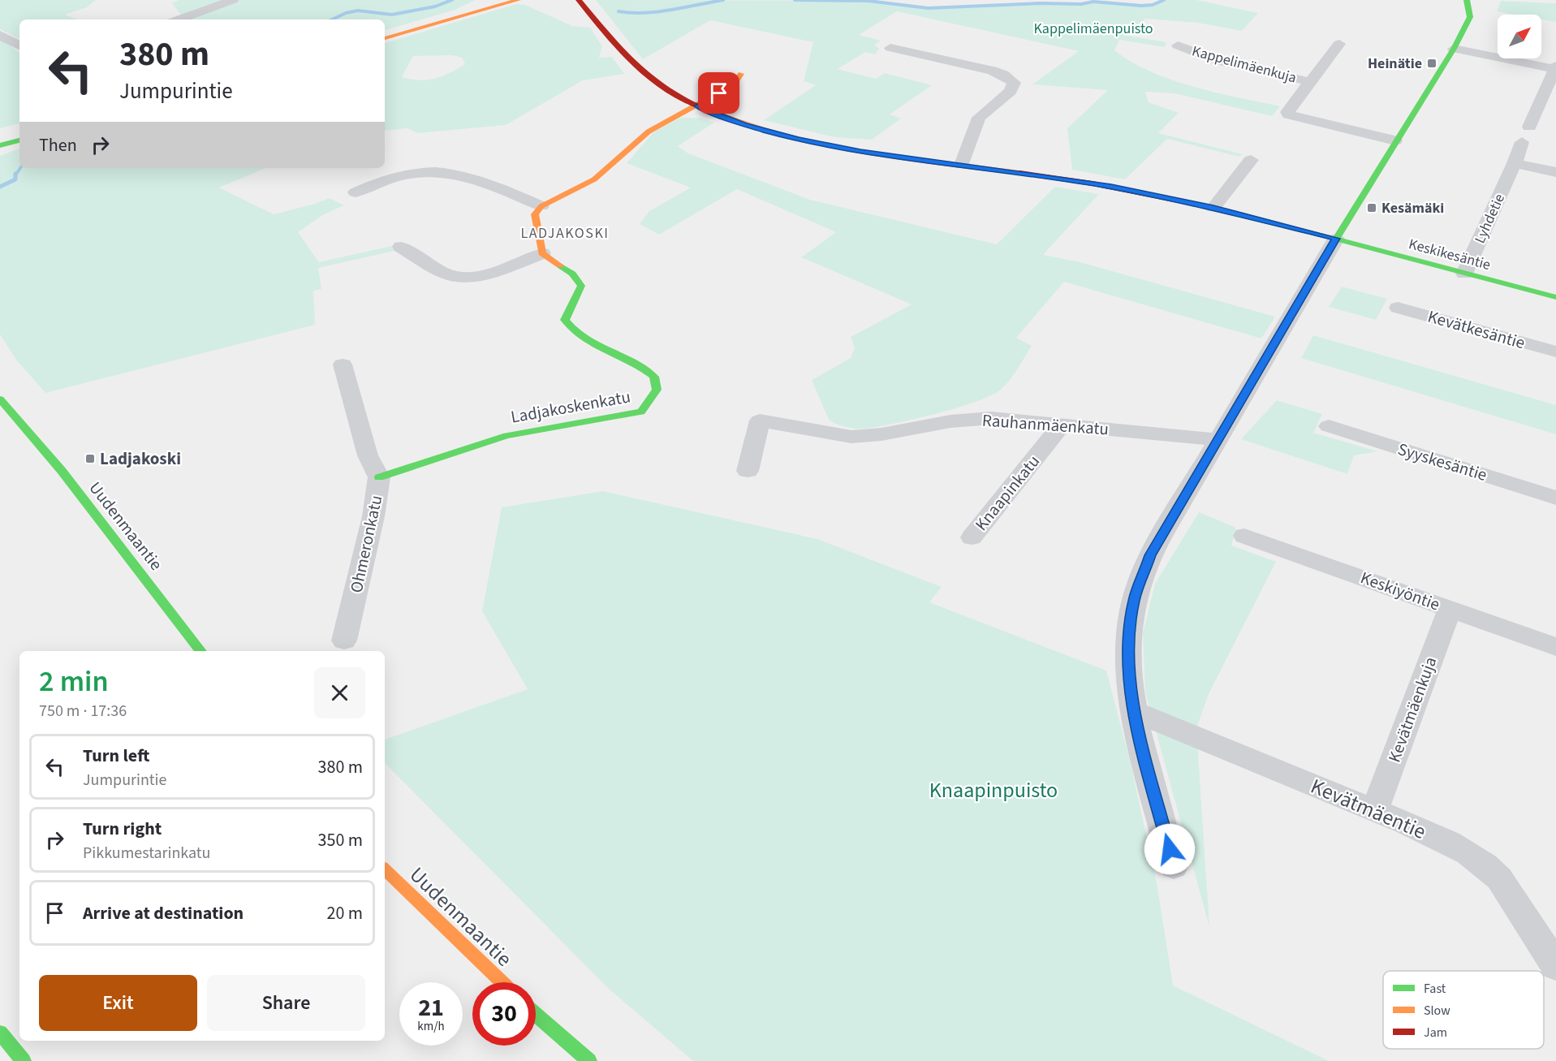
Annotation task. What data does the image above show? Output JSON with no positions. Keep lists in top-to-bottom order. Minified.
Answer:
{"streets":{"street":["Kappelimäenkuja","Lyhdetie","Keskikesäntie","Kevätkesäntie","Ladjakoskenkatu","Rauhanmäenkatu","Syyskesäntie","Knaapinkatu","Uudenmaantie","Ohmeronkatu","Keskiyöntie","Kevätmäenkuja","Kevätmäentie"]},"crossings":[["Lyhdetie","Keskikesäntie"],["Ladjakoskenkatu","Ohmeronkatu"],["Rauhanmäenkatu","Knaapinkatu"],["Keskiyöntie","Kevätmäenkuja"],["Kevätmäenkuja","Kevätmäentie"]],"districts":["LADJAKOSKI"],"parks":["Kappelimäenpuisto","Knaapinpuisto"],"places":{"transit":["Heinätie","Kesämäki","Ladjakoski"]},"legend":["Fast","Slow","Jam"],"north":"top right","page":{"turn":["380 m","Jumpurintie"],"then":"Then","heading":["2 min","750 m · 17:36"],"list":[{"name":"Turn left","note":"Jumpurintie","value":"380 m"},{"name":"Turn right","note":"Pikkumestarinkatu","value":"350 m"},{"name":"Arrive at destination","value":"20 m"}],"buttons":["Exit","Share"],"speed":"21 km/h","limit":"30"}}
